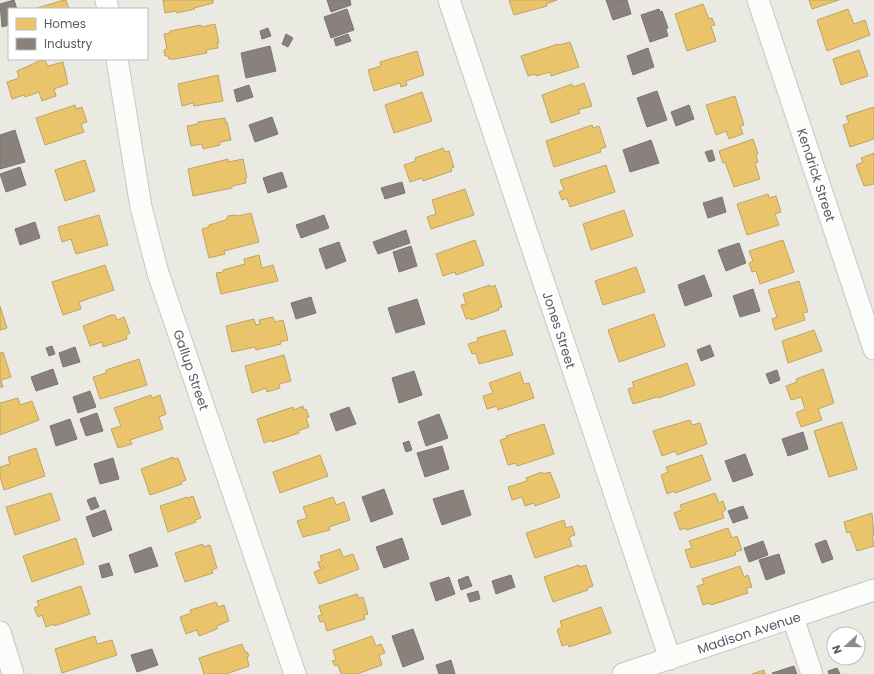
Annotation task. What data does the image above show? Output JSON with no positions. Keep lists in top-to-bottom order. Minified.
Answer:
{"streets":{"street":["Kendrick Street","Jones Street","Gallup Street","Madison Avenue"]},"crossings":[["Jones Street","Madison Avenue"]],"legend":["Homes","Industry"],"north":"left"}
